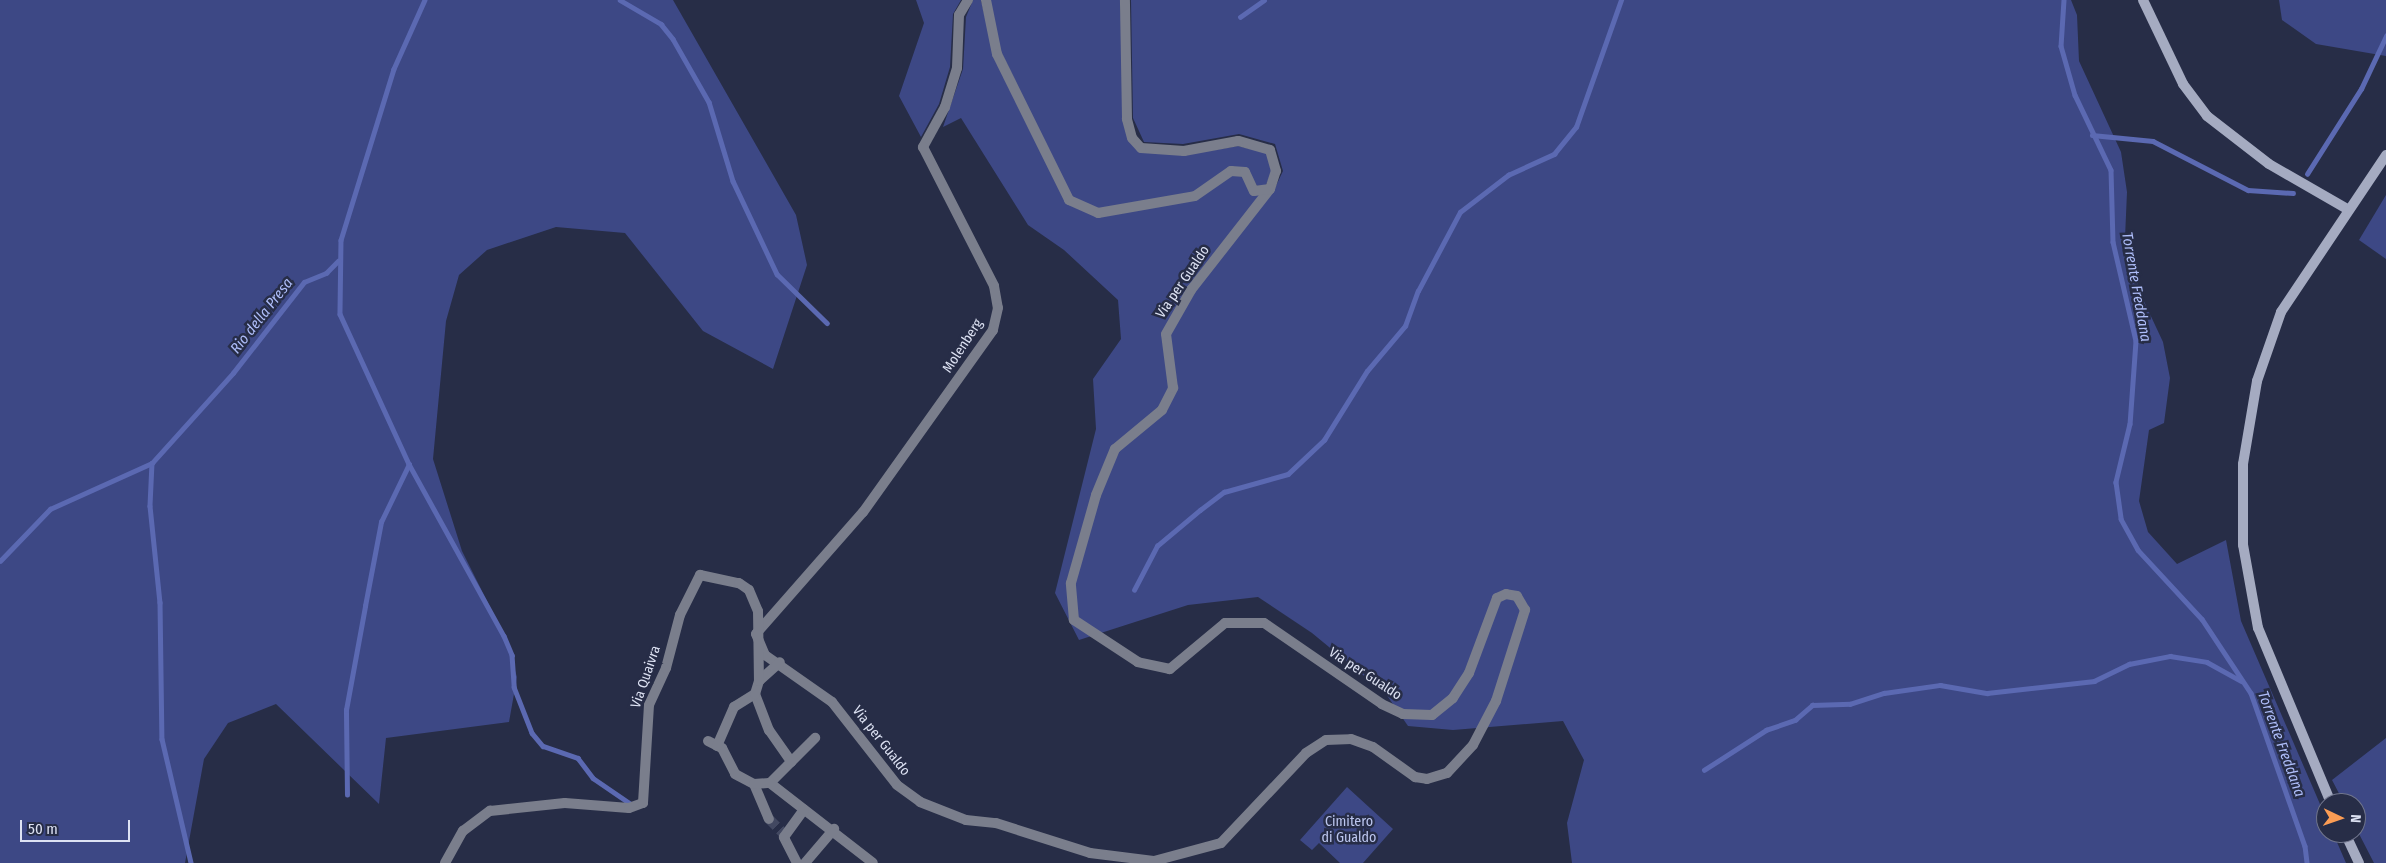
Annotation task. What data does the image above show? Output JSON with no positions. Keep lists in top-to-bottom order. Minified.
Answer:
{"streets":{"street":["Via per Gualdo","Molenberg","Via Quaivra"]},"crossings":[["Via per Gualdo","Molenberg"],["Via per Gualdo","Via Quaivra"],["Molenberg","Via Quaivra"]],"water":["Torrente Freddana","Rio della Presa"],"parks":["Cimitero di Gualdo"],"scale_bar":"50 m","north":"right"}
